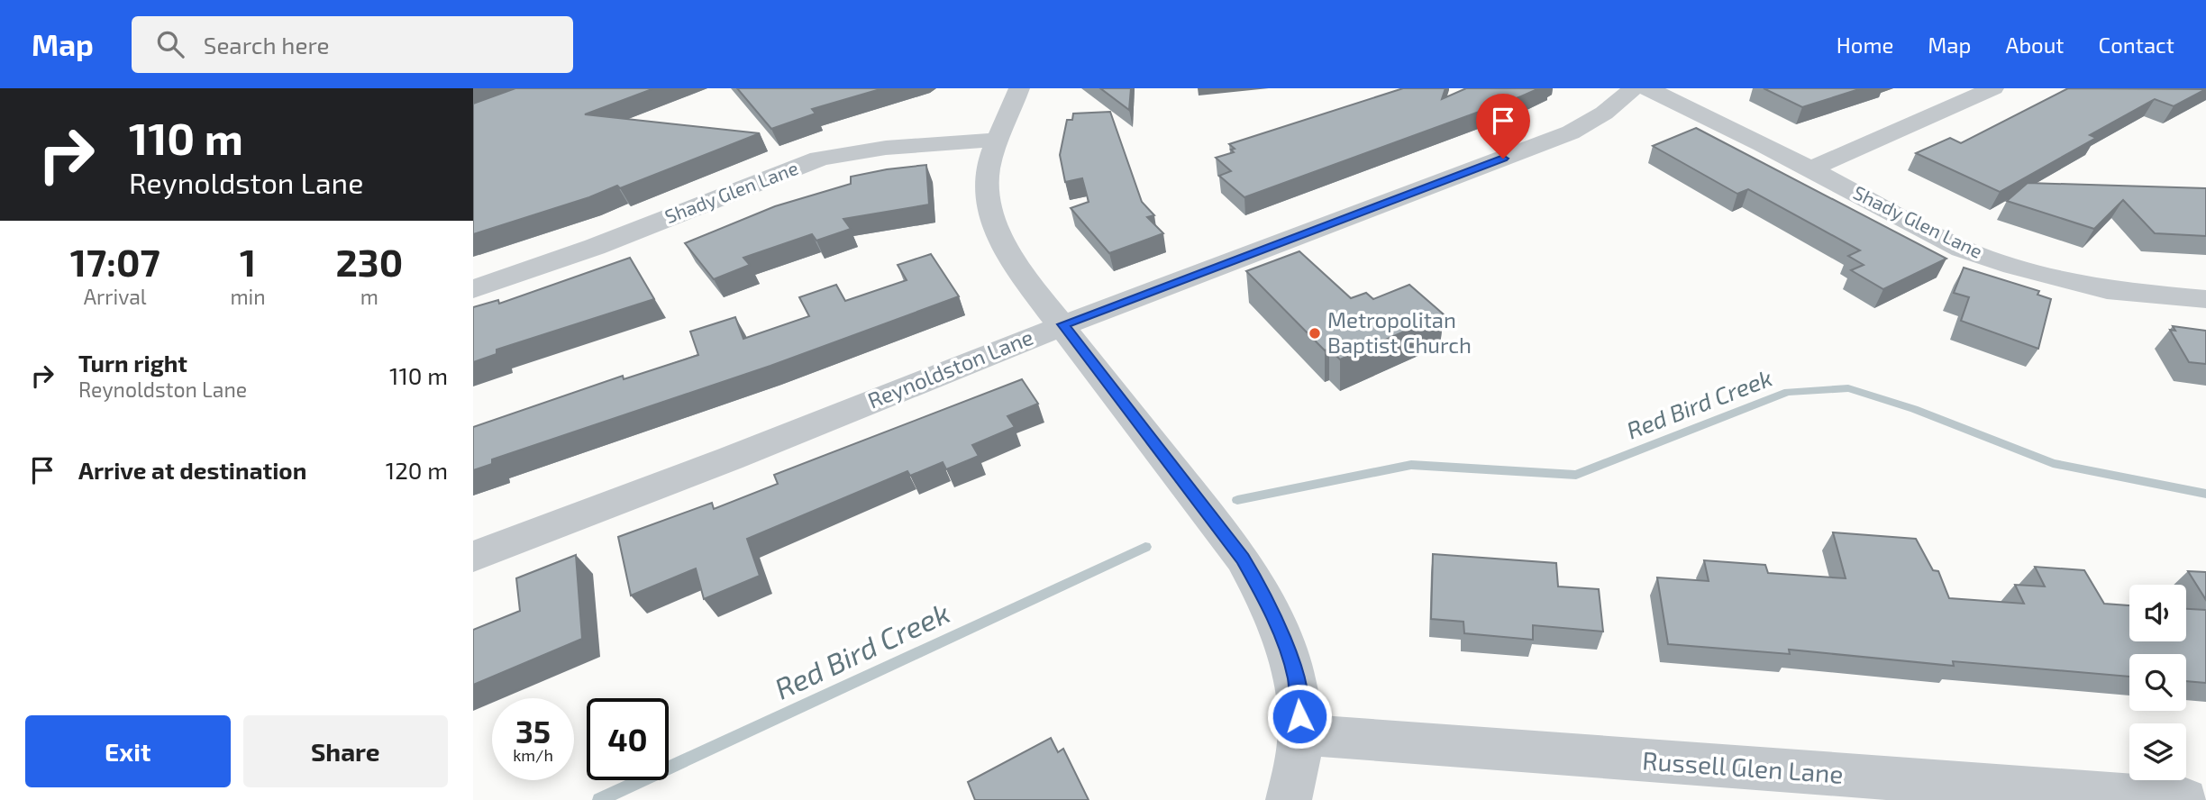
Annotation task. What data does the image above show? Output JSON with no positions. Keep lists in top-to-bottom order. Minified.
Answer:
{"streets":{"street":["Shady Glen Lane","Reynoldston Lane","Russell Glen Lane"]},"water":["Red Bird Creek"],"places":["Metropolitan Baptist Church"],"page":{"header":"Map","search":"Search here","nav":["Home","Map","About","Contact"],"turn":["110 m","Reynoldston Lane"],"eta":["17:07","Arrival","1","min","230","m"],"list":[{"name":"Turn right","note":"Reynoldston Lane","value":"110 m"},{"name":"Arrive at destination","value":"120 m"}],"speed":"35 km/h","limit":"40","buttons":["Exit","Share"]}}
